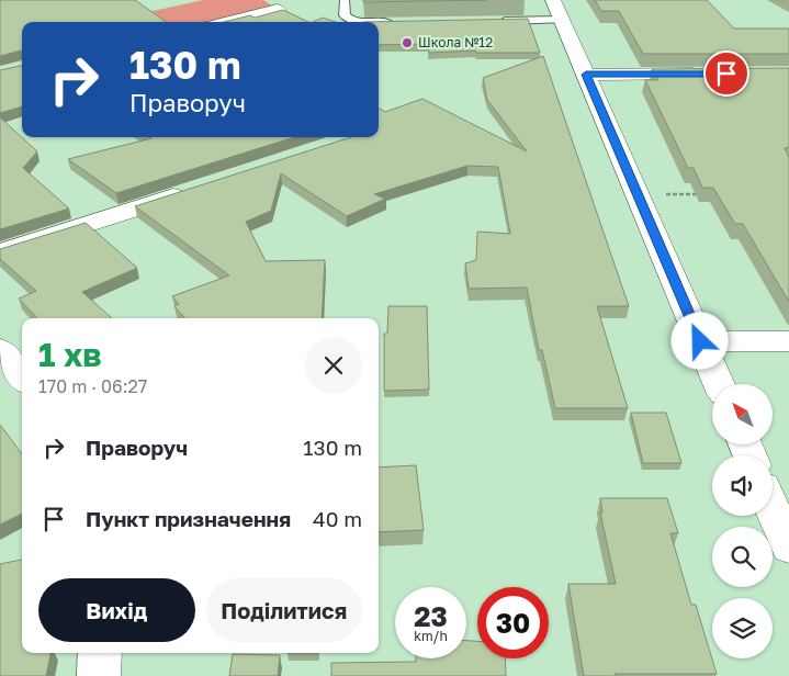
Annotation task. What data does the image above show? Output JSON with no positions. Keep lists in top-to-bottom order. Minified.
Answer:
{"places":["Школа №12"],"north":"top left","page":{"turn":["130 m","Праворуч"],"heading":["1 хв","170 m · 06:27"],"list":[{"name":"Праворуч","value":"130 m"},{"name":"Пункт призначення","value":"40 m"}],"buttons":["Вихід","Поділитися"],"speed":"23 km/h","limit":"30"}}
